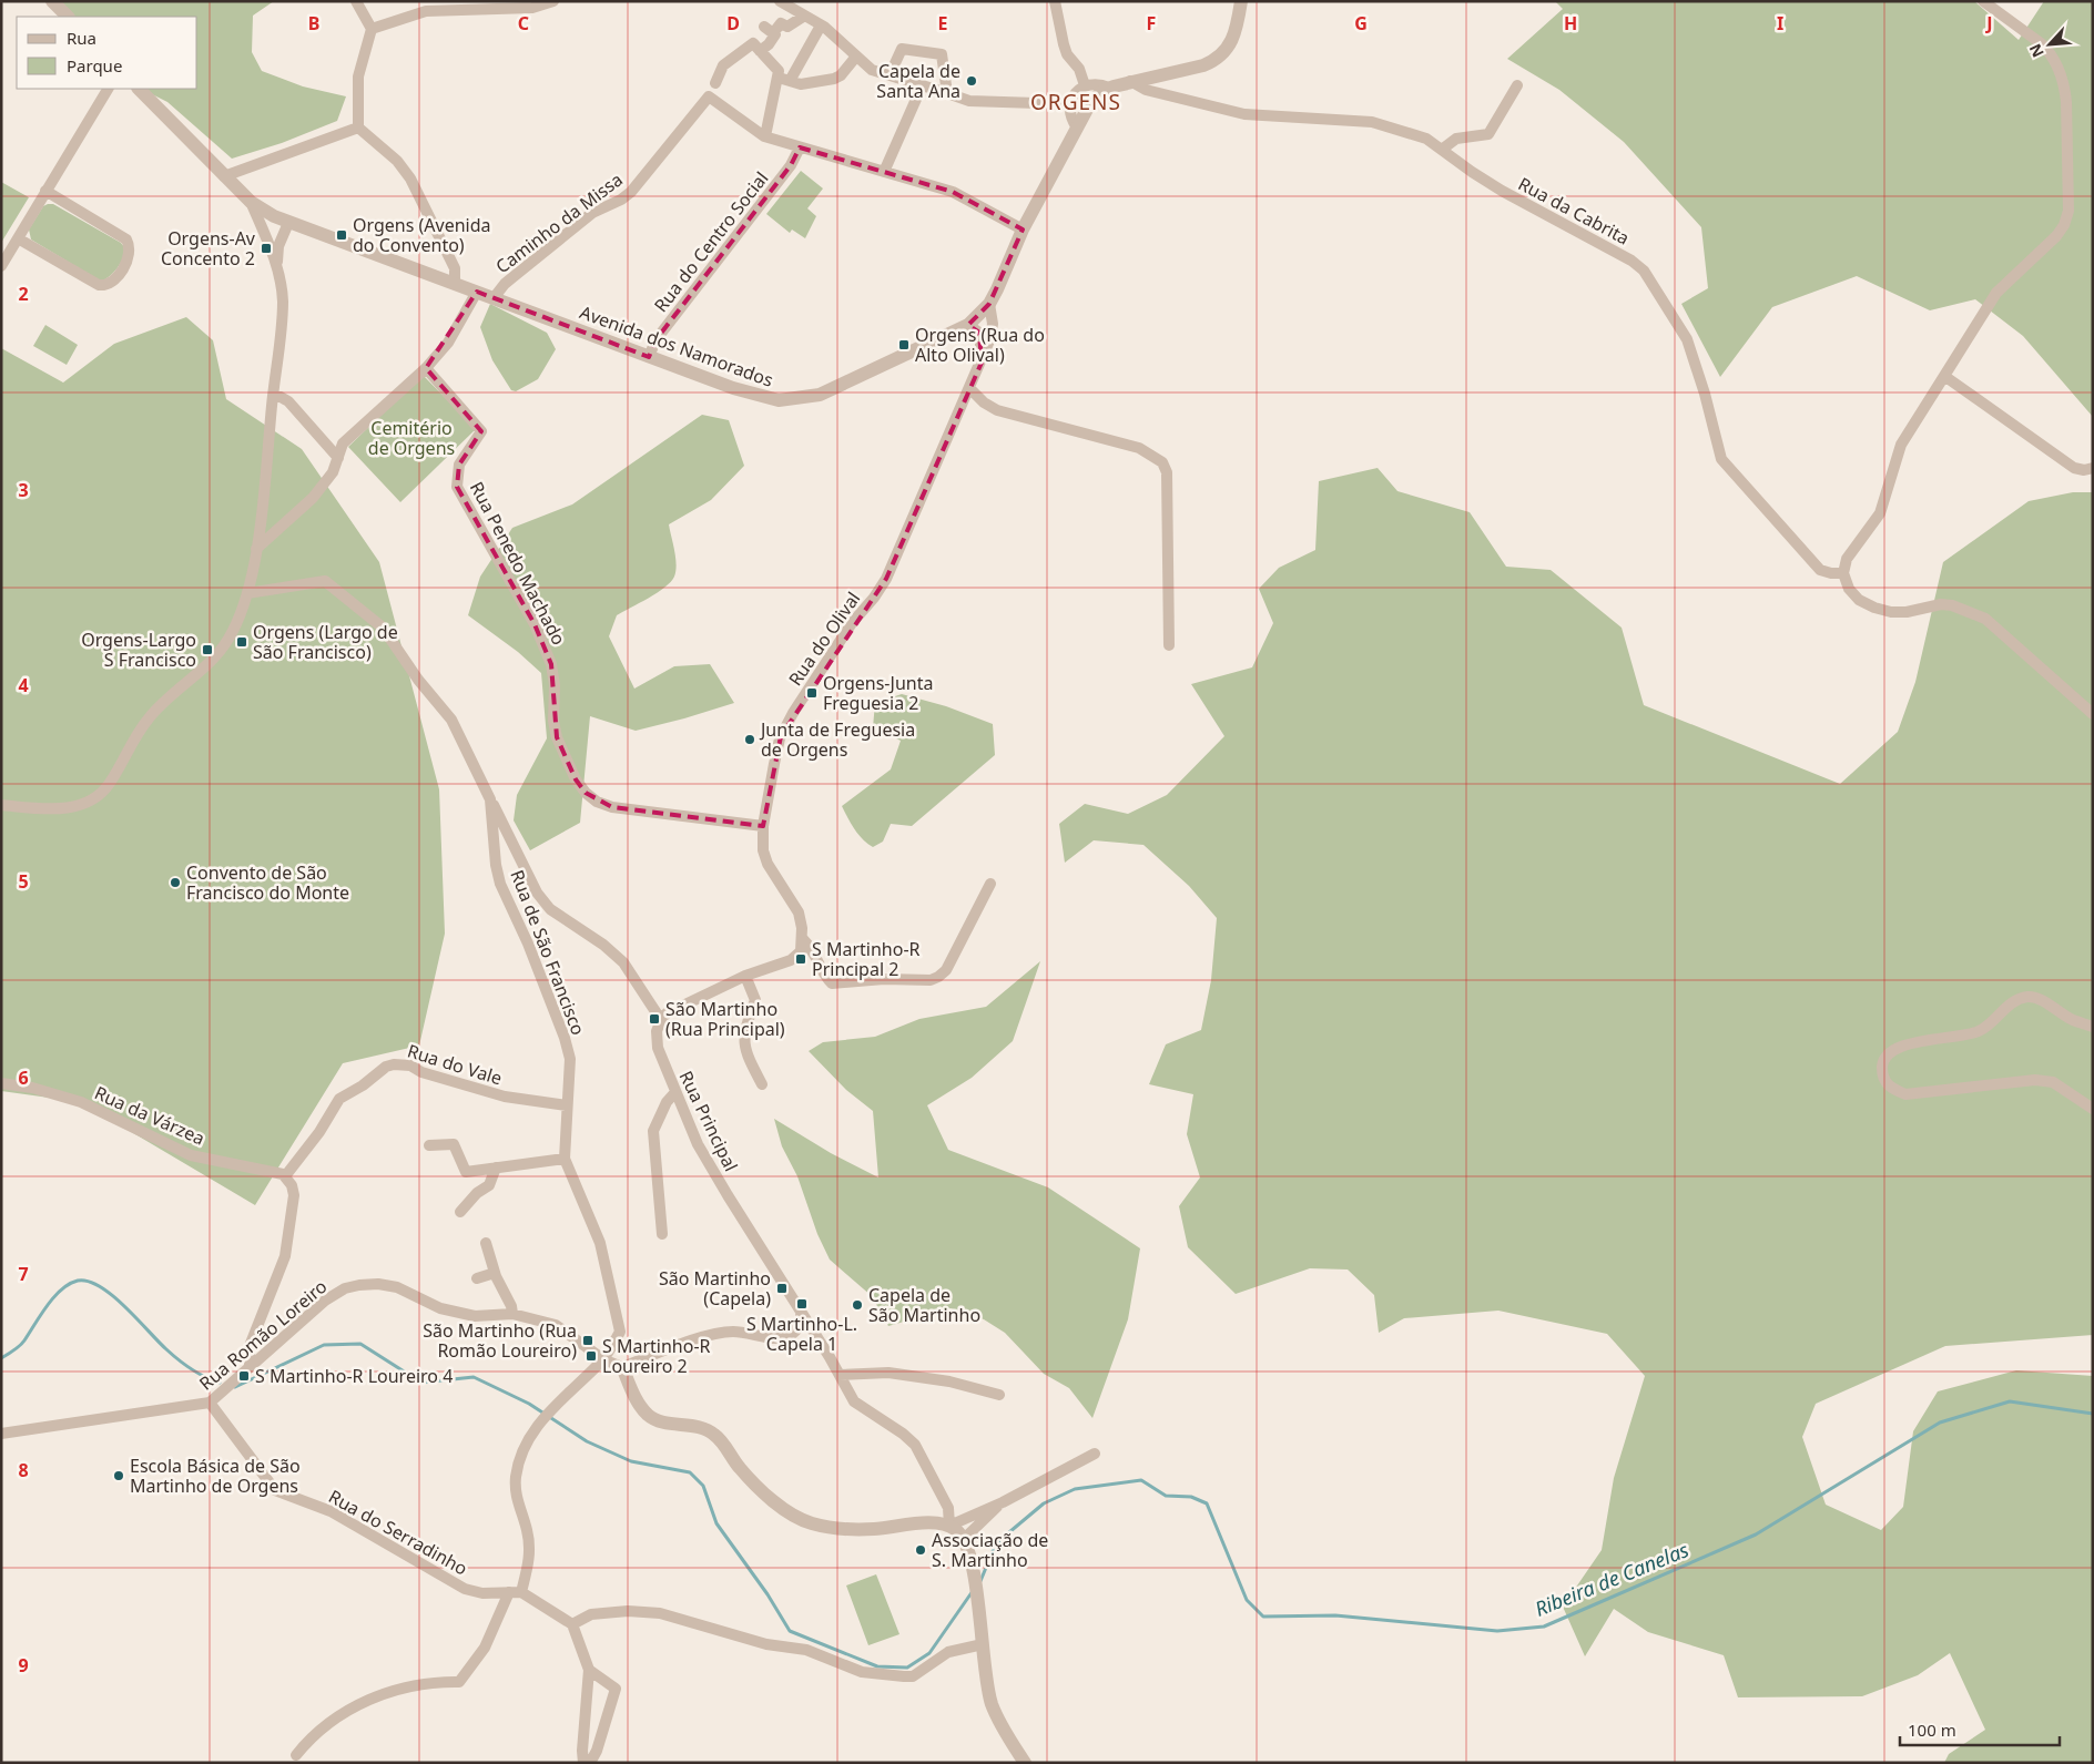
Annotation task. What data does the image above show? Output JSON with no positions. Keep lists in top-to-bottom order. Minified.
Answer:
{"streets":{"street":["Rua da Cabrita","Caminho da Missa","Rua do Centro Social","Avenida dos Namorados","Rua Penedo Machado","Rua do Olival","Rua de São Francisco","Rua do Vale","Rua da Várzea","Rua Principal","Rua Romão Loreiro","Rua do Serradinho"]},"crossings":[["Rua da Cabrita","Avenida dos Namorados"],["Caminho da Missa","Avenida dos Namorados"],["Rua do Centro Social","Avenida dos Namorados"],["Avenida dos Namorados","Rua do Olival"],["Rua Penedo Machado","Rua do Olival"],["Rua de São Francisco","Rua do Vale"],["Rua de São Francisco","Rua Romão Loreiro"],["Rua do Vale","Rua da Várzea"],["Rua Romão Loreiro","Rua do Serradinho"]],"districts":["ORGENS"],"water":["Ribeira de Canelas"],"parks":["Cemitério de Orgens"],"places":{"other":["Capela de Santa Ana","Junta de Freguesia de Orgens","Convento de São Francisco do Monte","Capela de São Martinho","Escola Básica de São Martinho de Orgens","Associação de S. Martinho"],"transit":["Orgens (Avenida do Convento)","Orgens-Av Concento 2","Orgens (Rua do Alto Olival)","Orgens (Largo de São Francisco)","Orgens-Largo S Francisco","Orgens-Junta Freguesia 2","S Martinho-R Principal 2","São Martinho (Rua Principal)","São Martinho (Capela)","S Martinho-L. Capela 1","São Martinho (Rua Romão Loureiro)","S Martinho-R Loureiro 2","S Martinho-R Loureiro 4"]},"legend":["Rua","Parque"],"scale_bar":"100 m","north":"bottom left","grid":{"columns":["B","C","D","E","F","G","H","I","J"],"rows":["2","3","4","5","6","7","8","9"]}}
